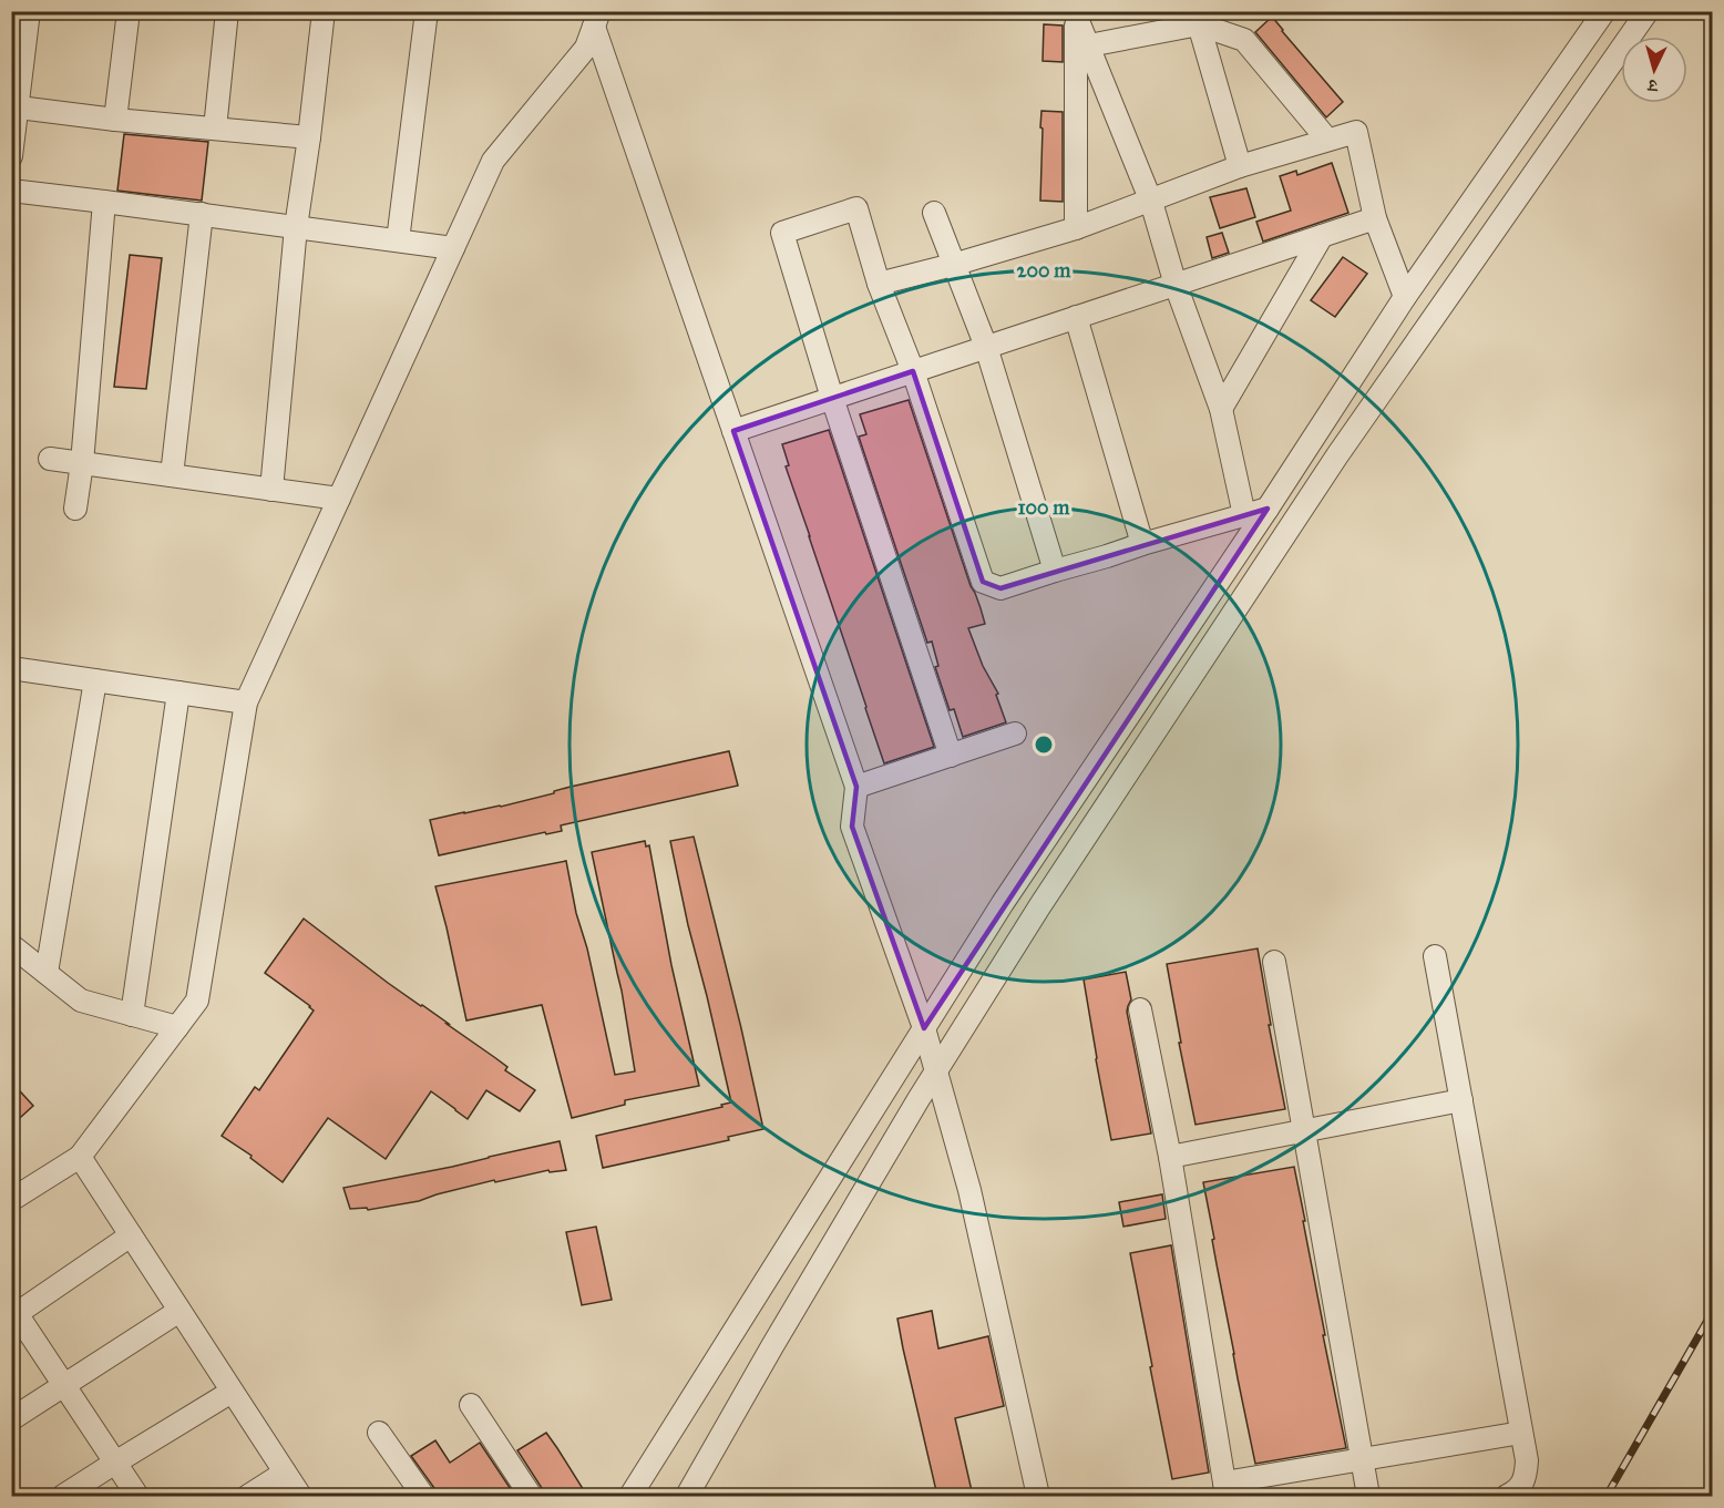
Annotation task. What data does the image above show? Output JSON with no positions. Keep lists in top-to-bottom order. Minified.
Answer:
{"north":"bottom","rings":["200 m","100 m"]}
